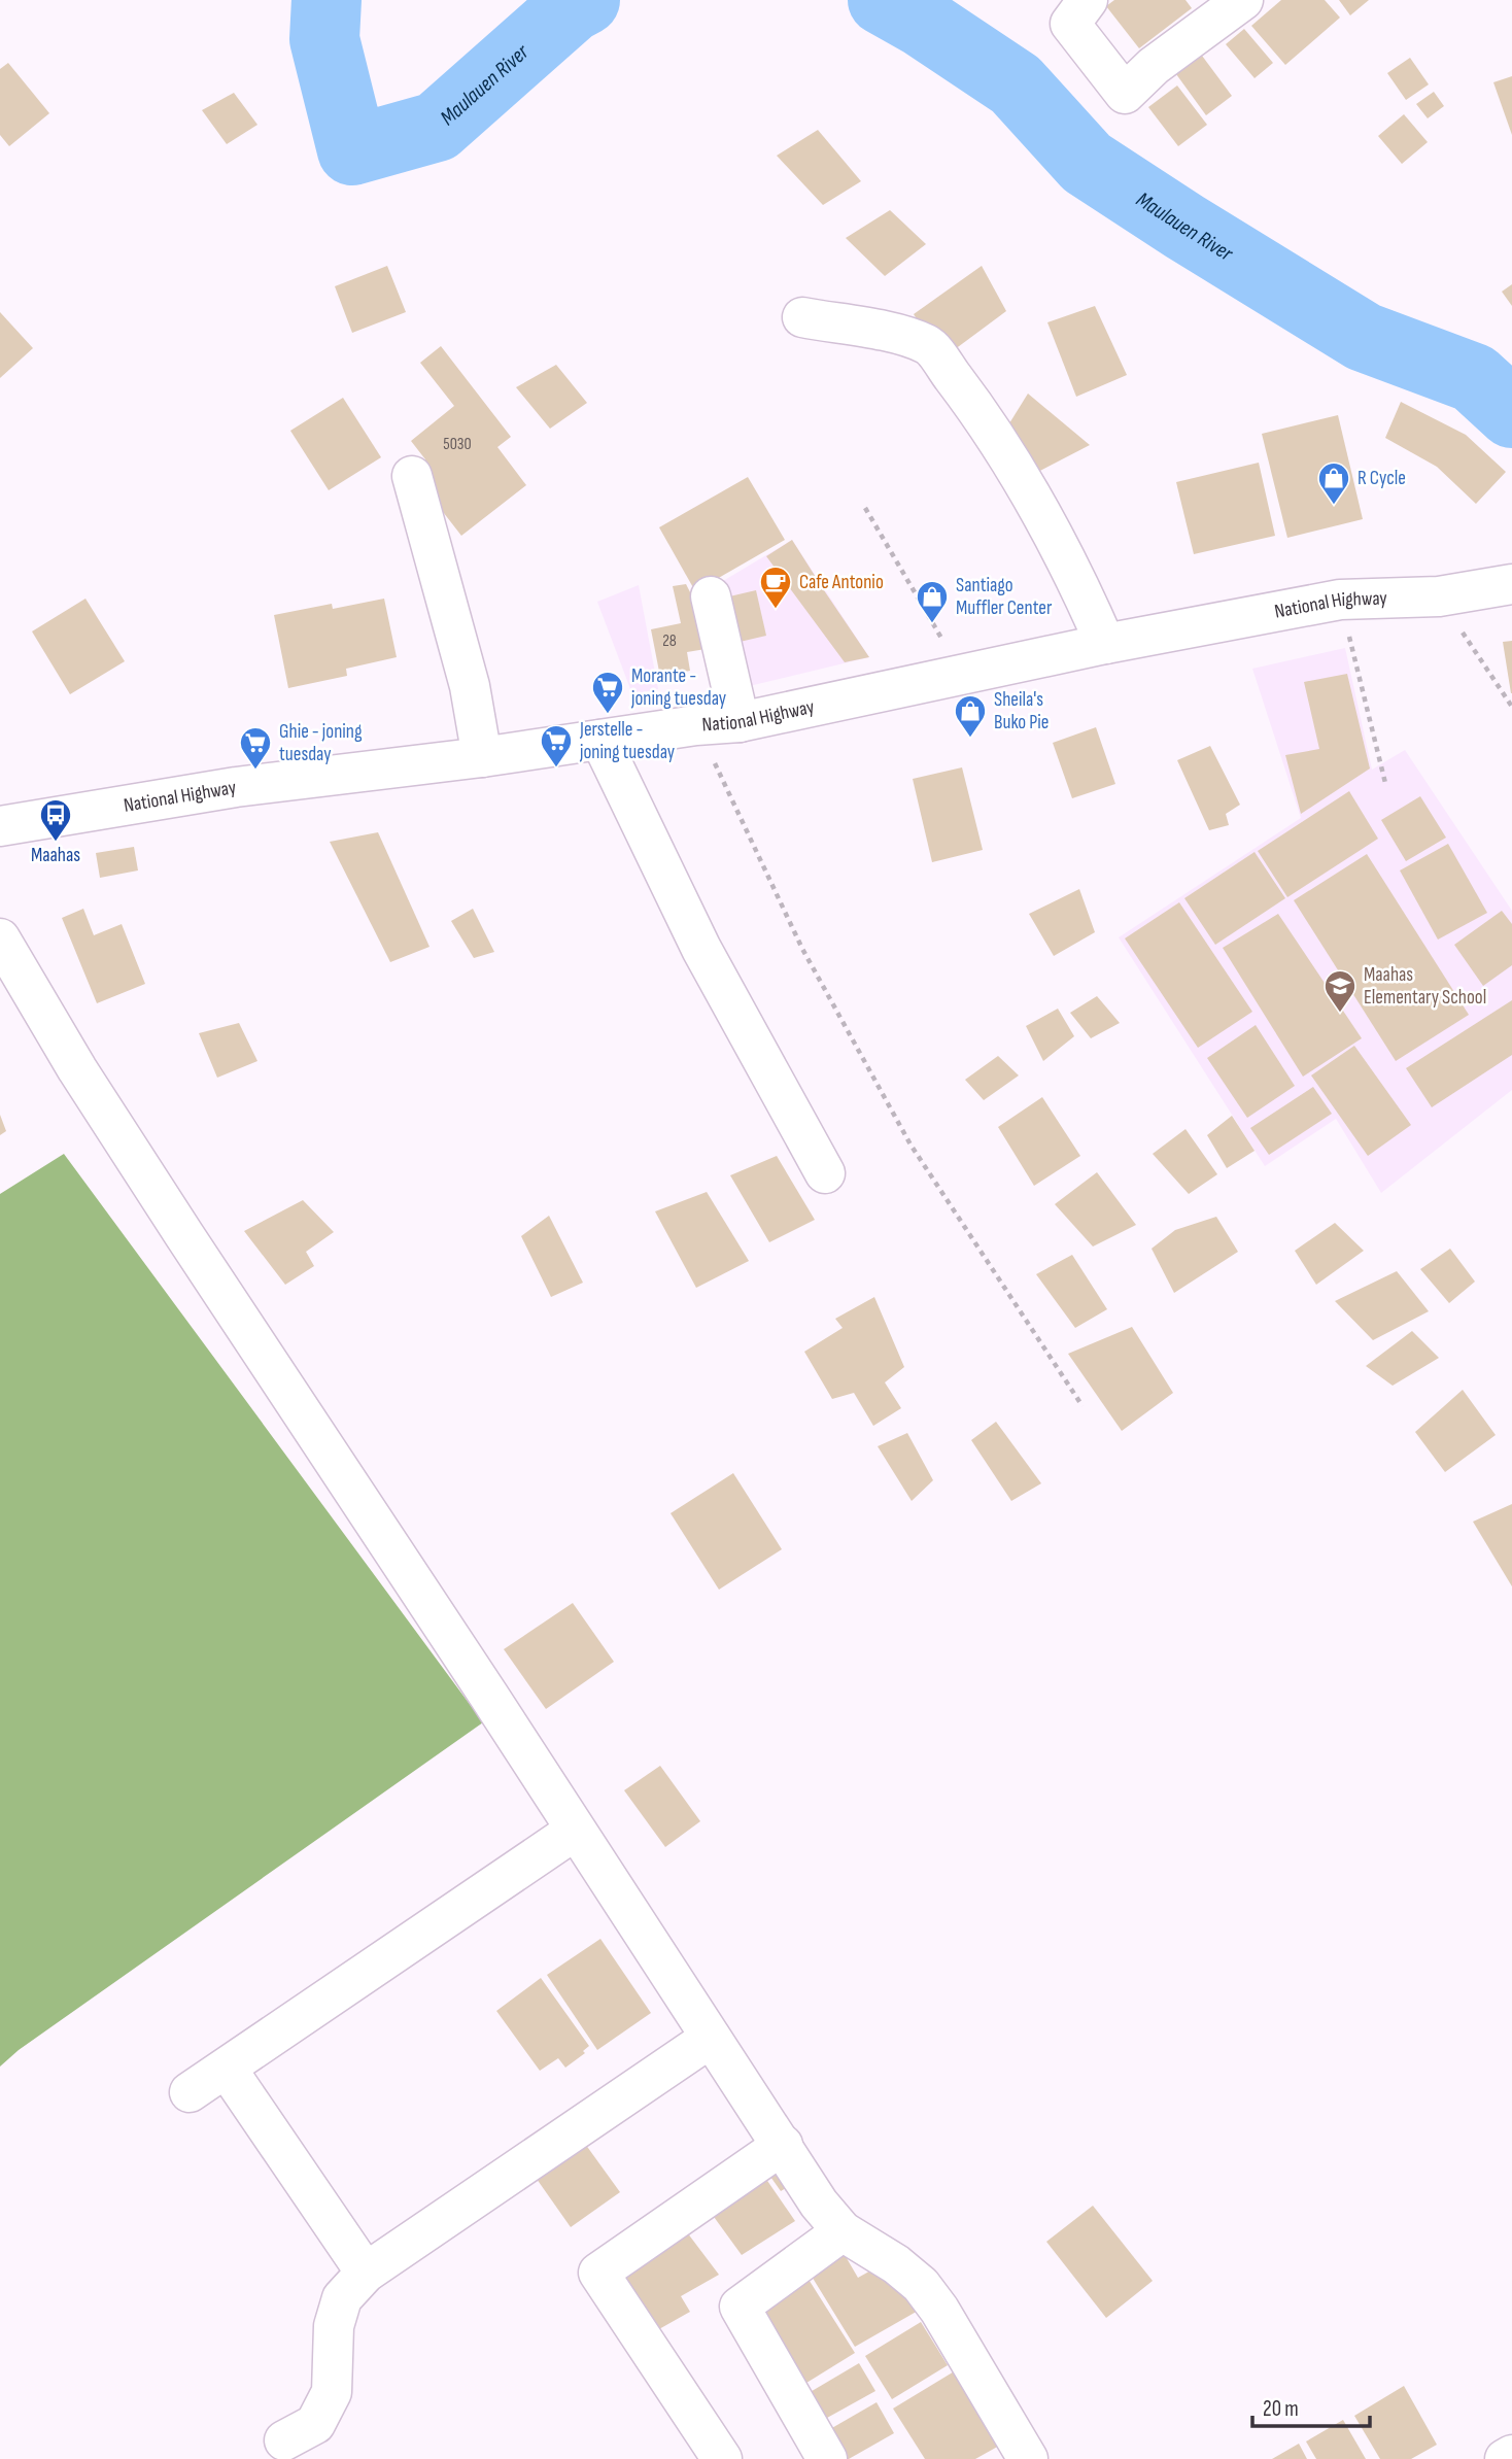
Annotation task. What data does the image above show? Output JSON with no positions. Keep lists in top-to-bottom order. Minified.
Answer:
{"streets":{"street":["National Highway"]},"water":["Maulauen River"],"places":{"shop":["R Cycle","Santiago Muffler Center","Sheila's Buko Pie"],"cafe":["Cafe Antonio"],"supermarket":["Morante - joning tuesday","Jerstelle - joning tuesday","Ghie - joning tuesday"],"bus stop":["Maahas"],"school or university":["Maahas Elementary School"]},"house_numbers":["5030","28"],"scale_bar":"20 m"}
